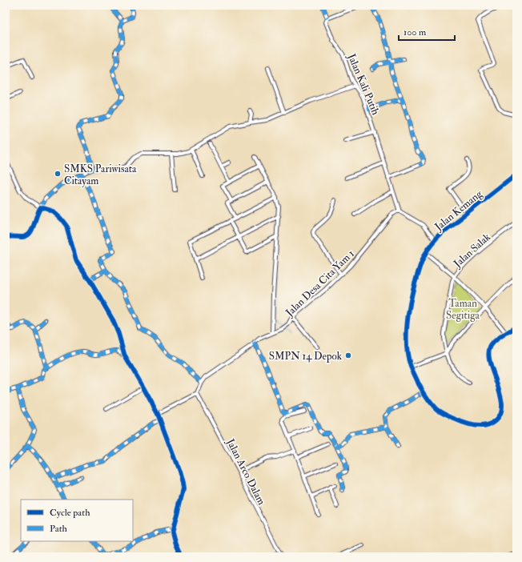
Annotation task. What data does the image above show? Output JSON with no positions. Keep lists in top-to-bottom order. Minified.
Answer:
{"streets":{"street":["Jalan Kali Putih","Jalan Kemang","Jalan Salak","Jalan Desa Cita Yam 1","Jalan Arco Dalam"]},"crossings":[["Jalan Kali Putih","Jalan Desa Cita Yam 1"]],"parks":["Taman Segitiga"],"places":["SMKS Pariwisata Citayam","SMPN 14 Depok"],"legend":["Cycle path","Path"],"scale_bar":"100 m"}
